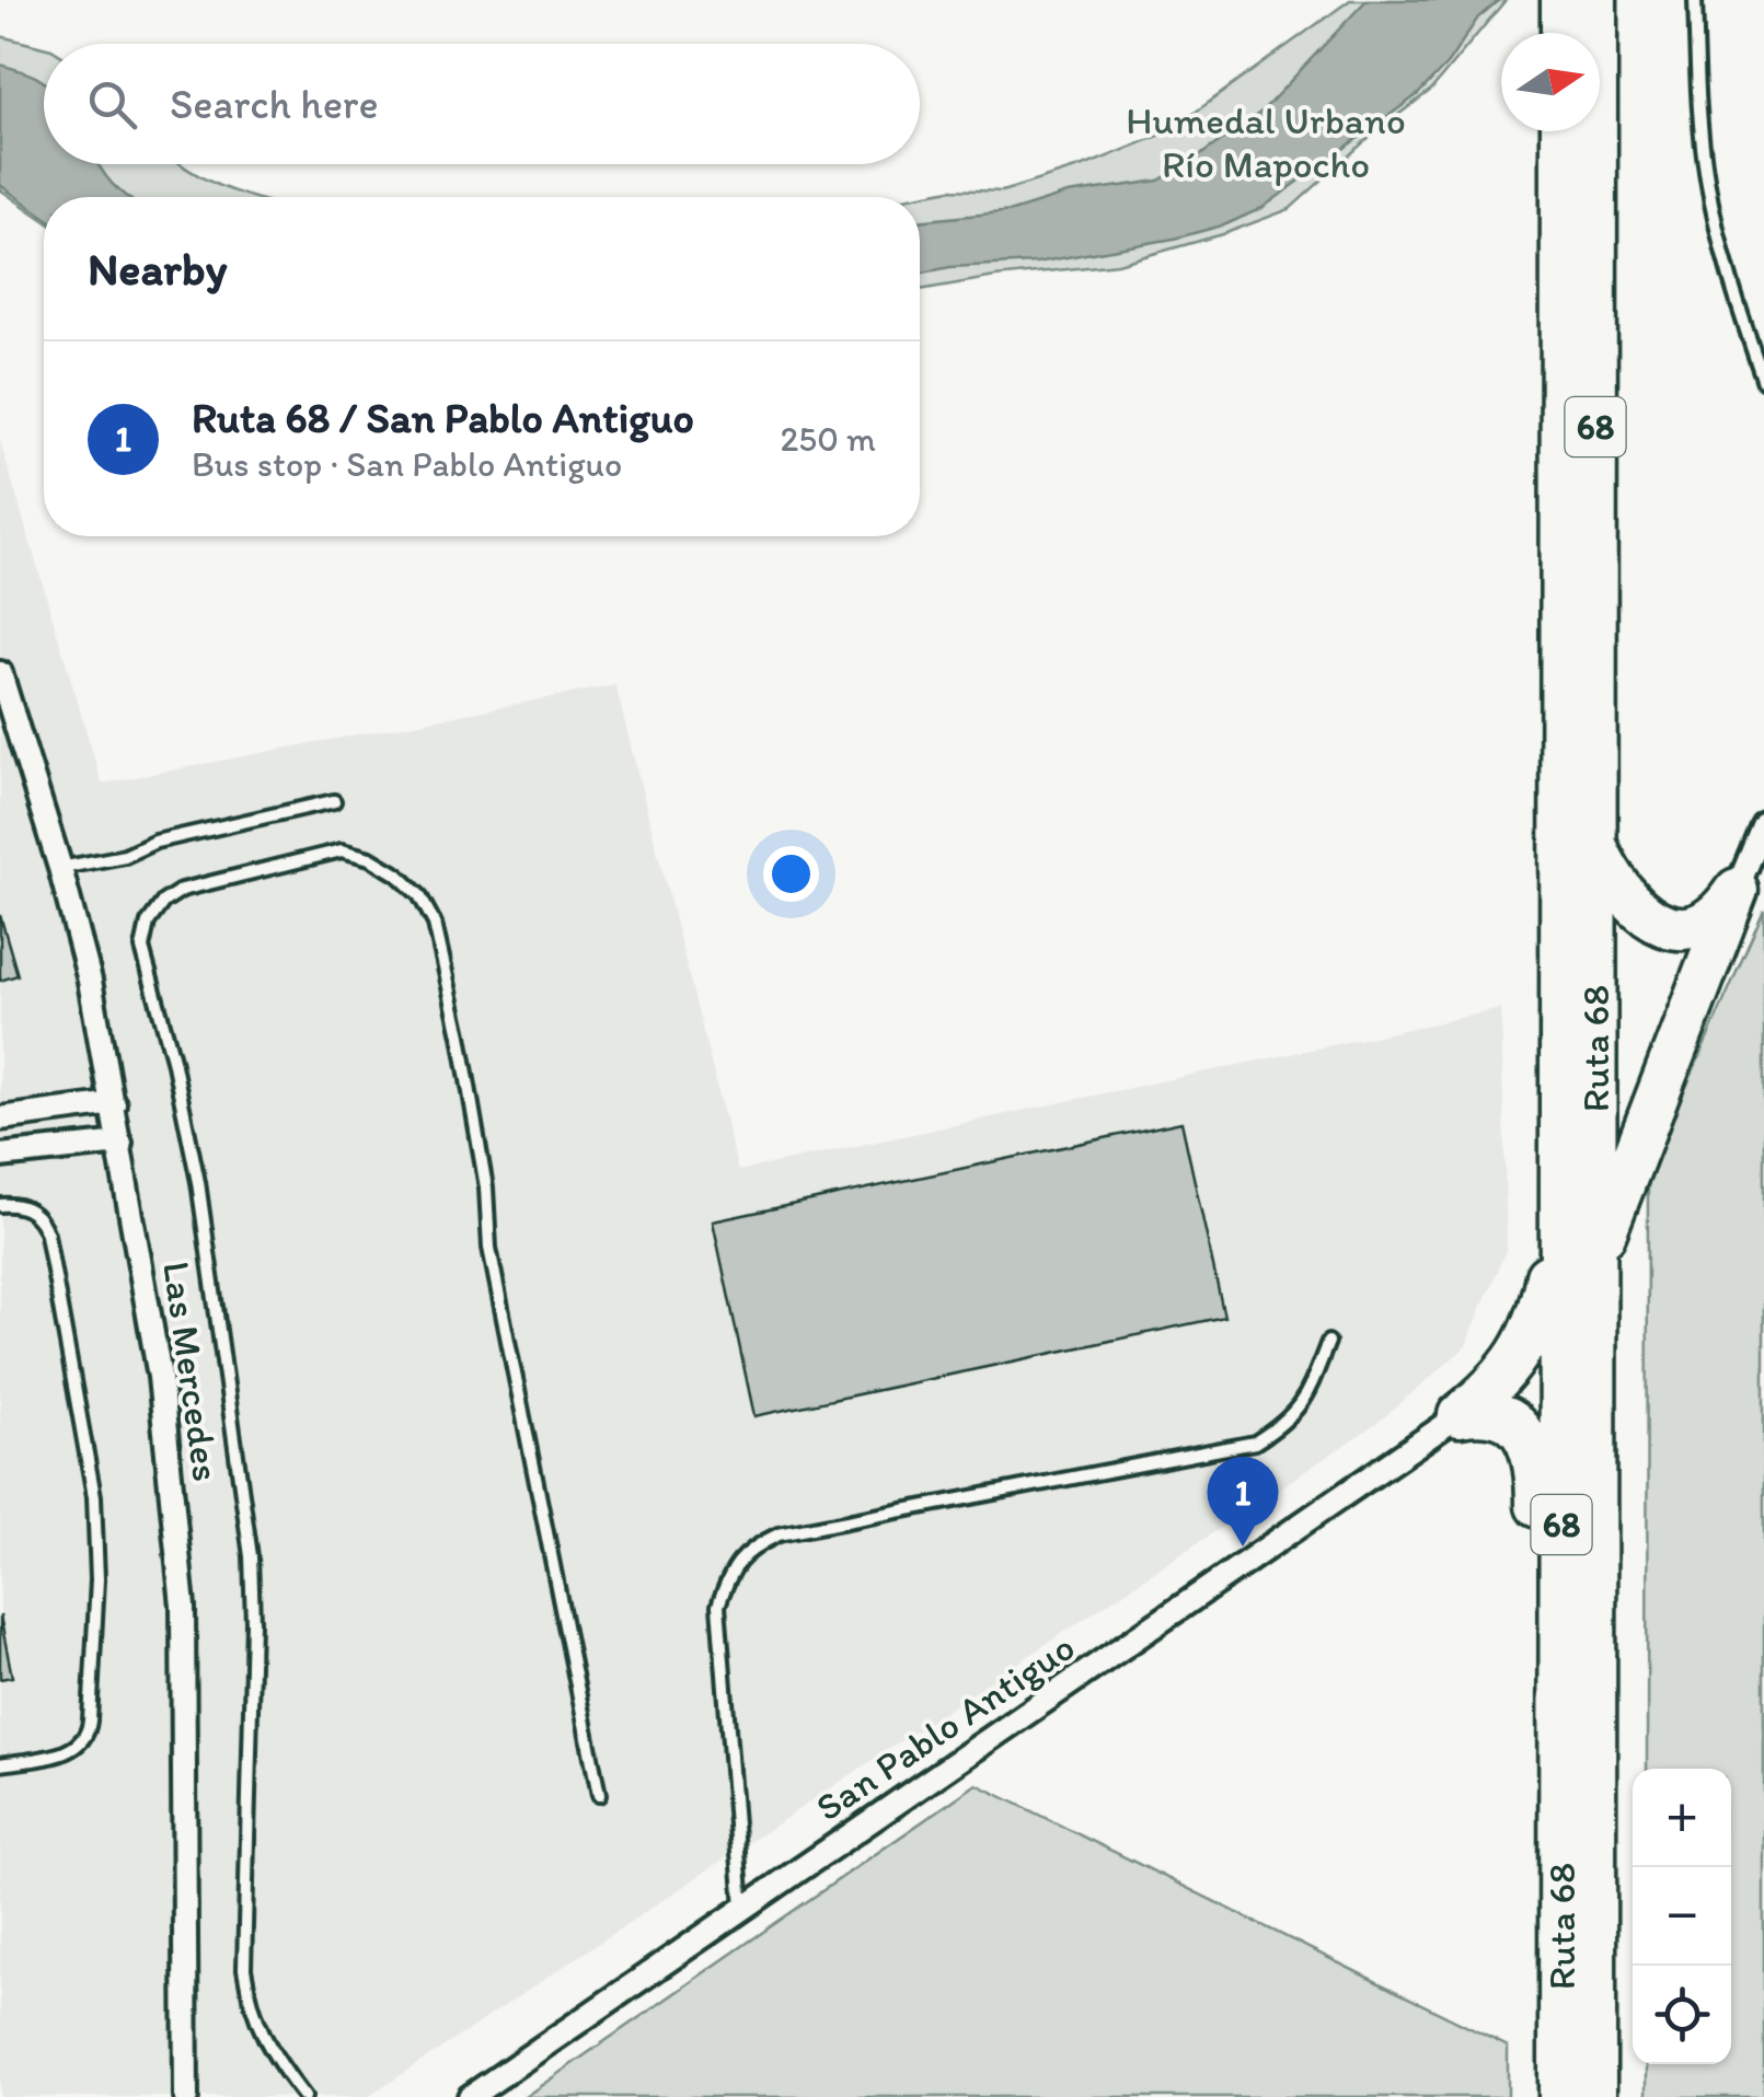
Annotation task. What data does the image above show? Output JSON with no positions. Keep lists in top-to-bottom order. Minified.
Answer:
{"streets":{"highway":["68","Ruta 68"],"street":["Las Mercedes","San Pablo Antiguo"]},"parks":["Humedal Urbano Río Mapocho"],"north":"right","page":{"search":"Search here","heading":"Nearby","list":[{"mark":"1","name":"Ruta 68 / San Pablo Antiguo","note":"Bus stop · San Pablo Antiguo","value":"250 m"}],"pins":"1","map_buttons":["+","−"]}}
